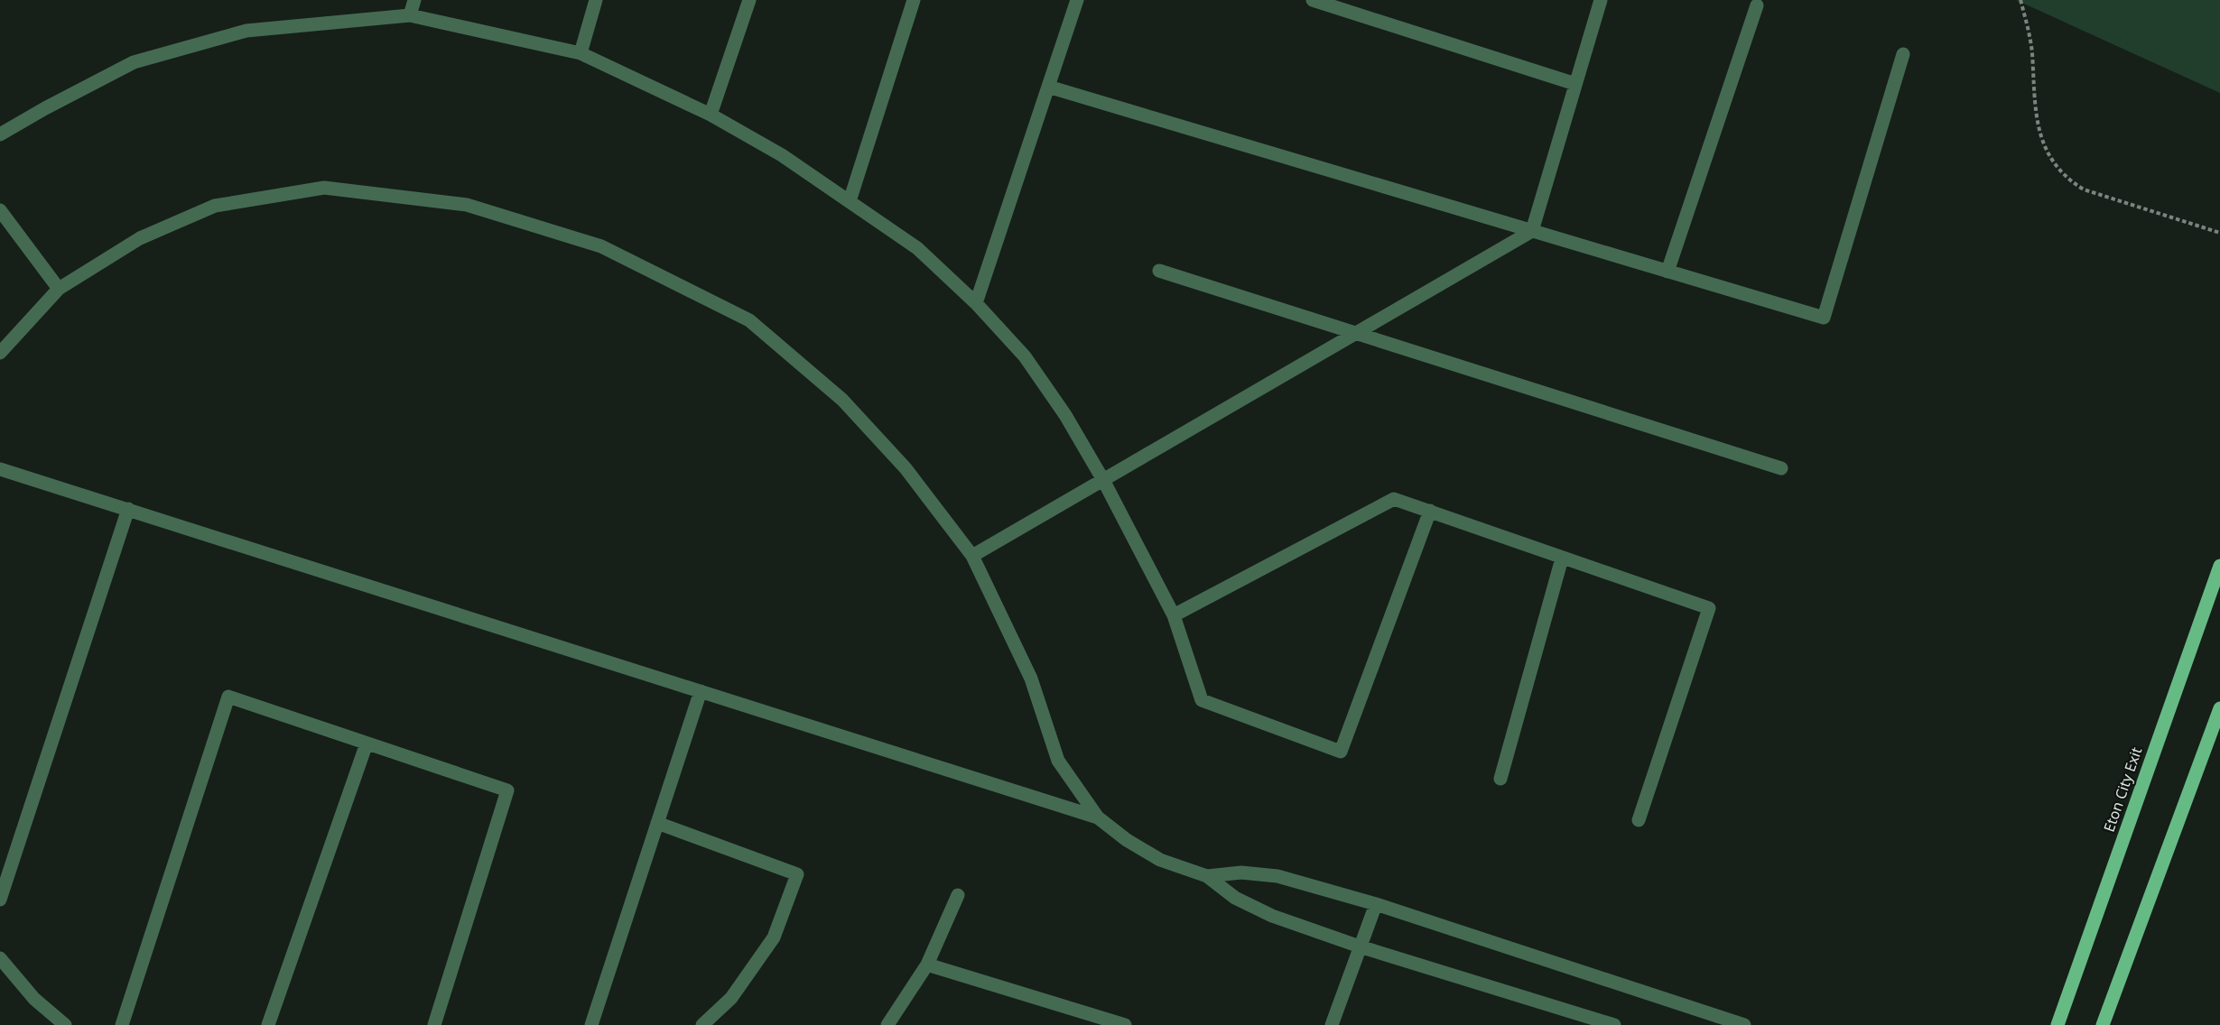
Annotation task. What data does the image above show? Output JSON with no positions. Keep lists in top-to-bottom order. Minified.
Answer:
{"streets":{"main road":["Eton City Exit"]}}
